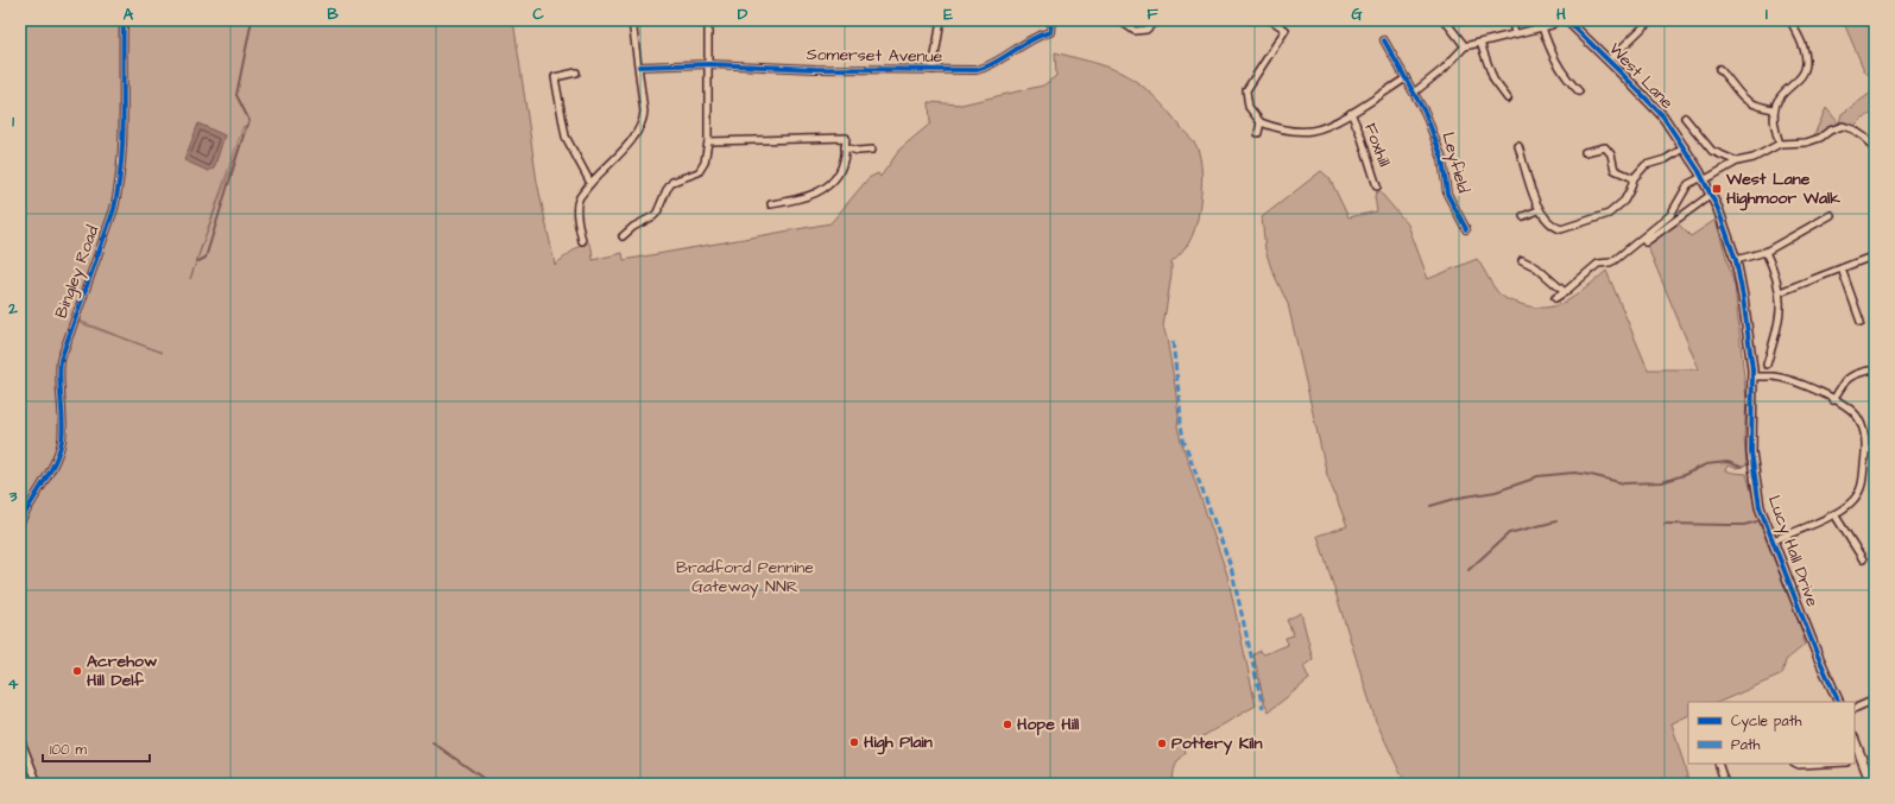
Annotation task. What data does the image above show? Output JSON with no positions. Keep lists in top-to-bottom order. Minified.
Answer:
{"streets":{"street":["Somerset Avenue","West Lane","Foxhill","Leyfield","Bingley Road","Lucy Hall Drive"]},"crossings":[["West Lane","Lucy Hall Drive"]],"parks":["Bradford Pennine Gateway NNR"],"places":{"transit":["West Lane Highmoor Walk"],"other":["Acrehow Hill Delf","Hope Hill","High Plain","Pottery Kiln"]},"legend":["Cycle path","Path"],"scale_bar":"100 m","grid":{"columns":["A","B","C","D","E","F","G","H","I"],"rows":["1","2","3","4"]}}
